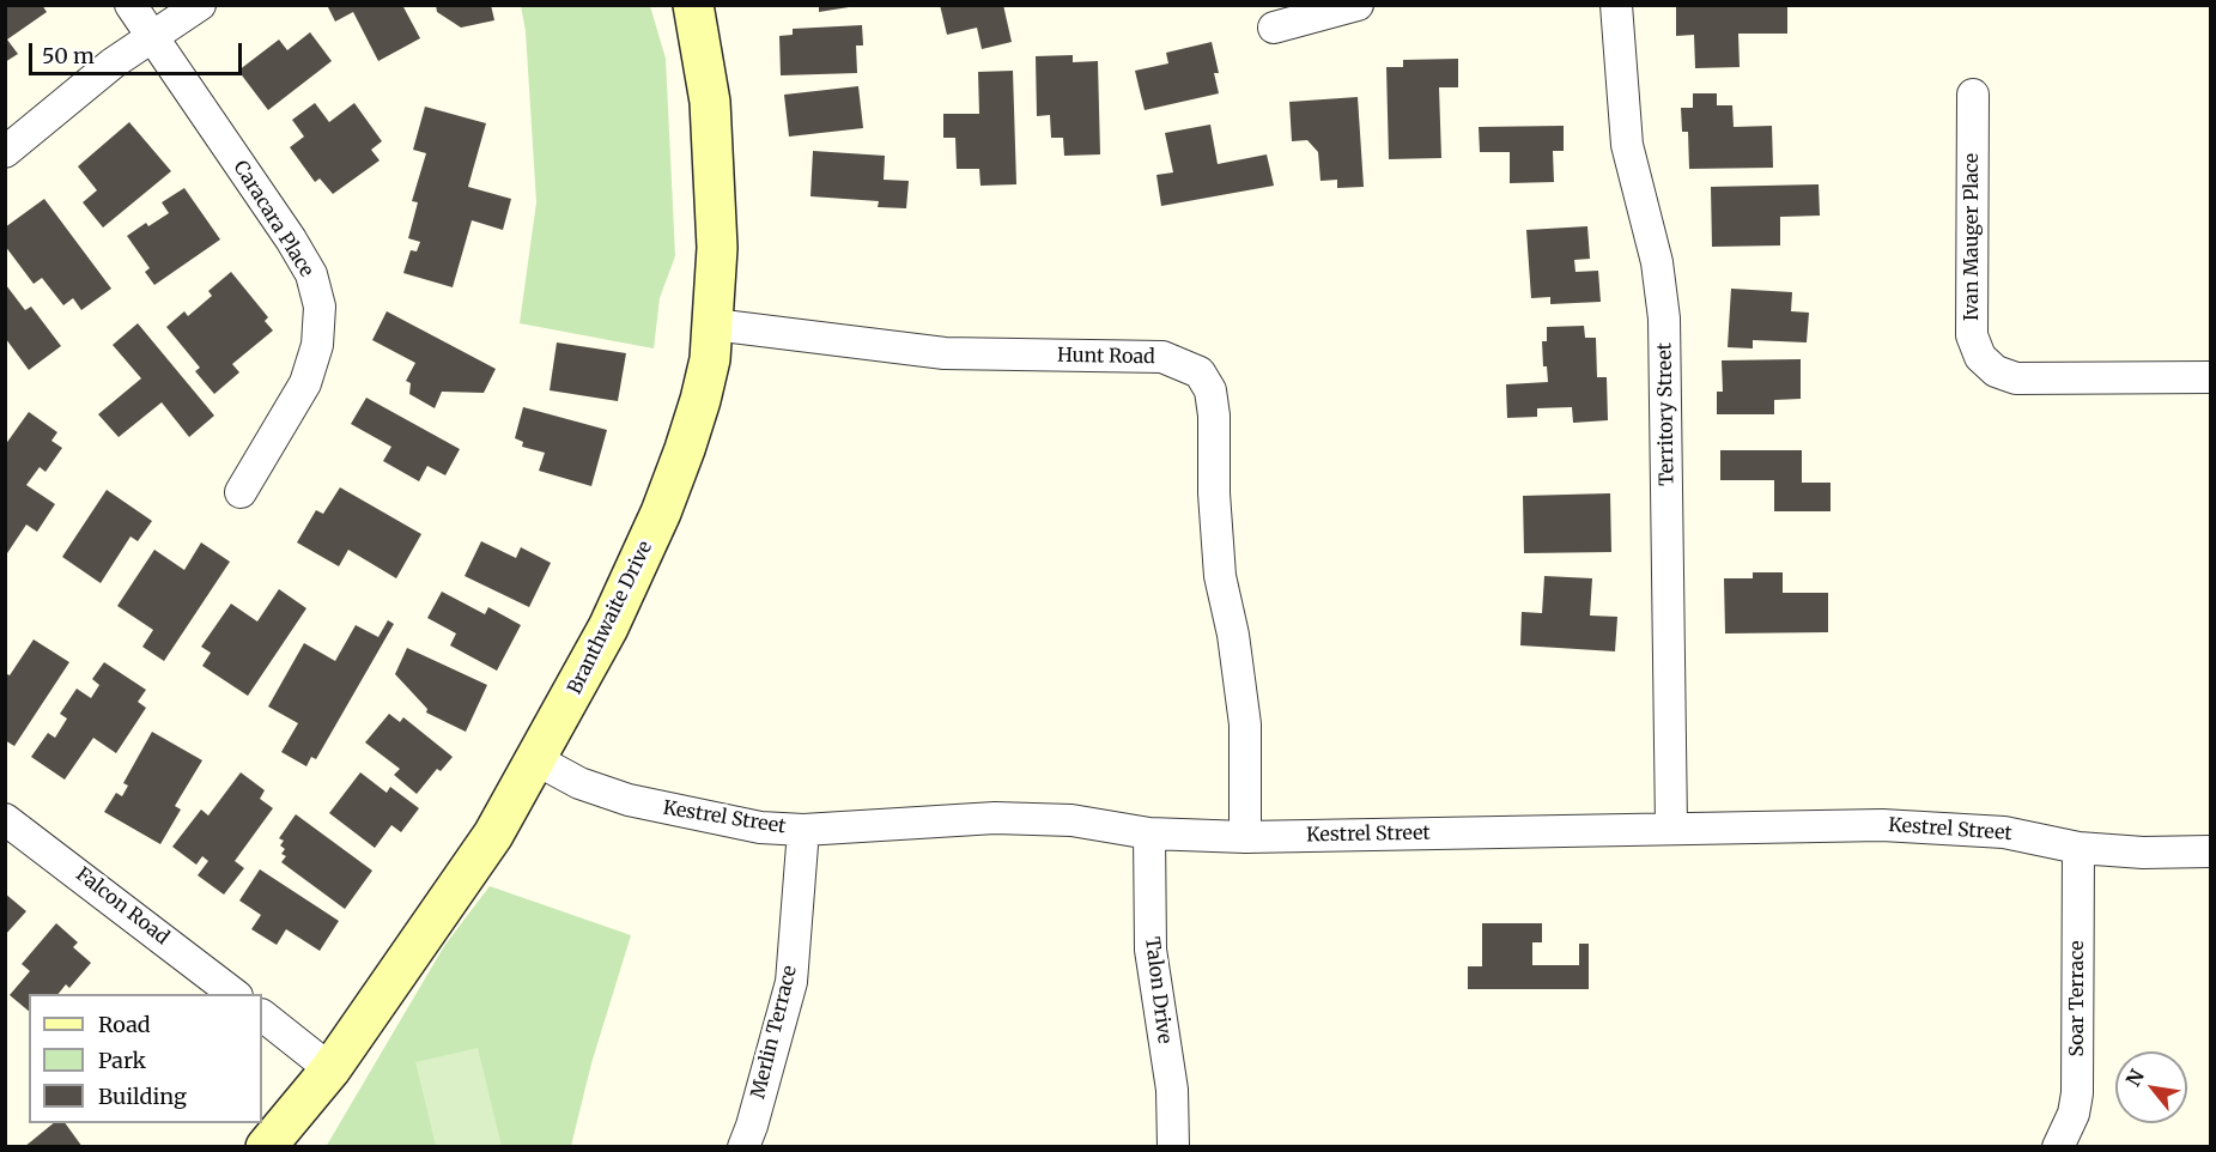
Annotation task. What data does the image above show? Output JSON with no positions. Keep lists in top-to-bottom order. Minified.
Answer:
{"streets":{"street":["Caracara Place","Ivan Mauger Place","Hunt Road","Territory Street","Branthwaite Drive","Kestrel Street","Falcon Road","Talon Drive","Soar Terrace","Merlin Terrace"]},"crossings":[["Hunt Road","Branthwaite Drive"],["Hunt Road","Kestrel Street"],["Territory Street","Kestrel Street"],["Branthwaite Drive","Kestrel Street"],["Kestrel Street","Talon Drive"],["Kestrel Street","Soar Terrace"],["Kestrel Street","Merlin Terrace"]],"legend":["Road","Park","Building"],"scale_bar":"50 m","north":"top left"}
